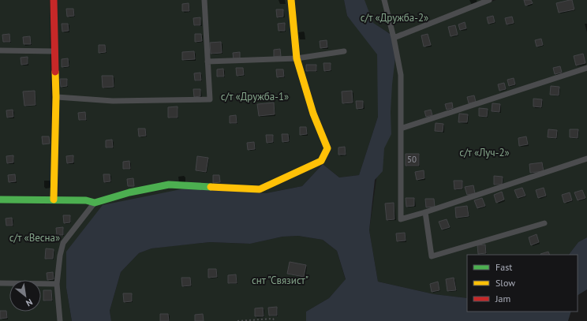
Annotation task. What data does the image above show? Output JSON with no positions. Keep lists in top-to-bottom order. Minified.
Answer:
{"parks":["с/т «Дружба-2»","с/т «Дружба-1»","с/т «Луч-2»","с/т «Весна»","снт \"Связист\""],"house_numbers":["50"],"legend":["Fast","Slow","Jam"],"north":"bottom right"}
